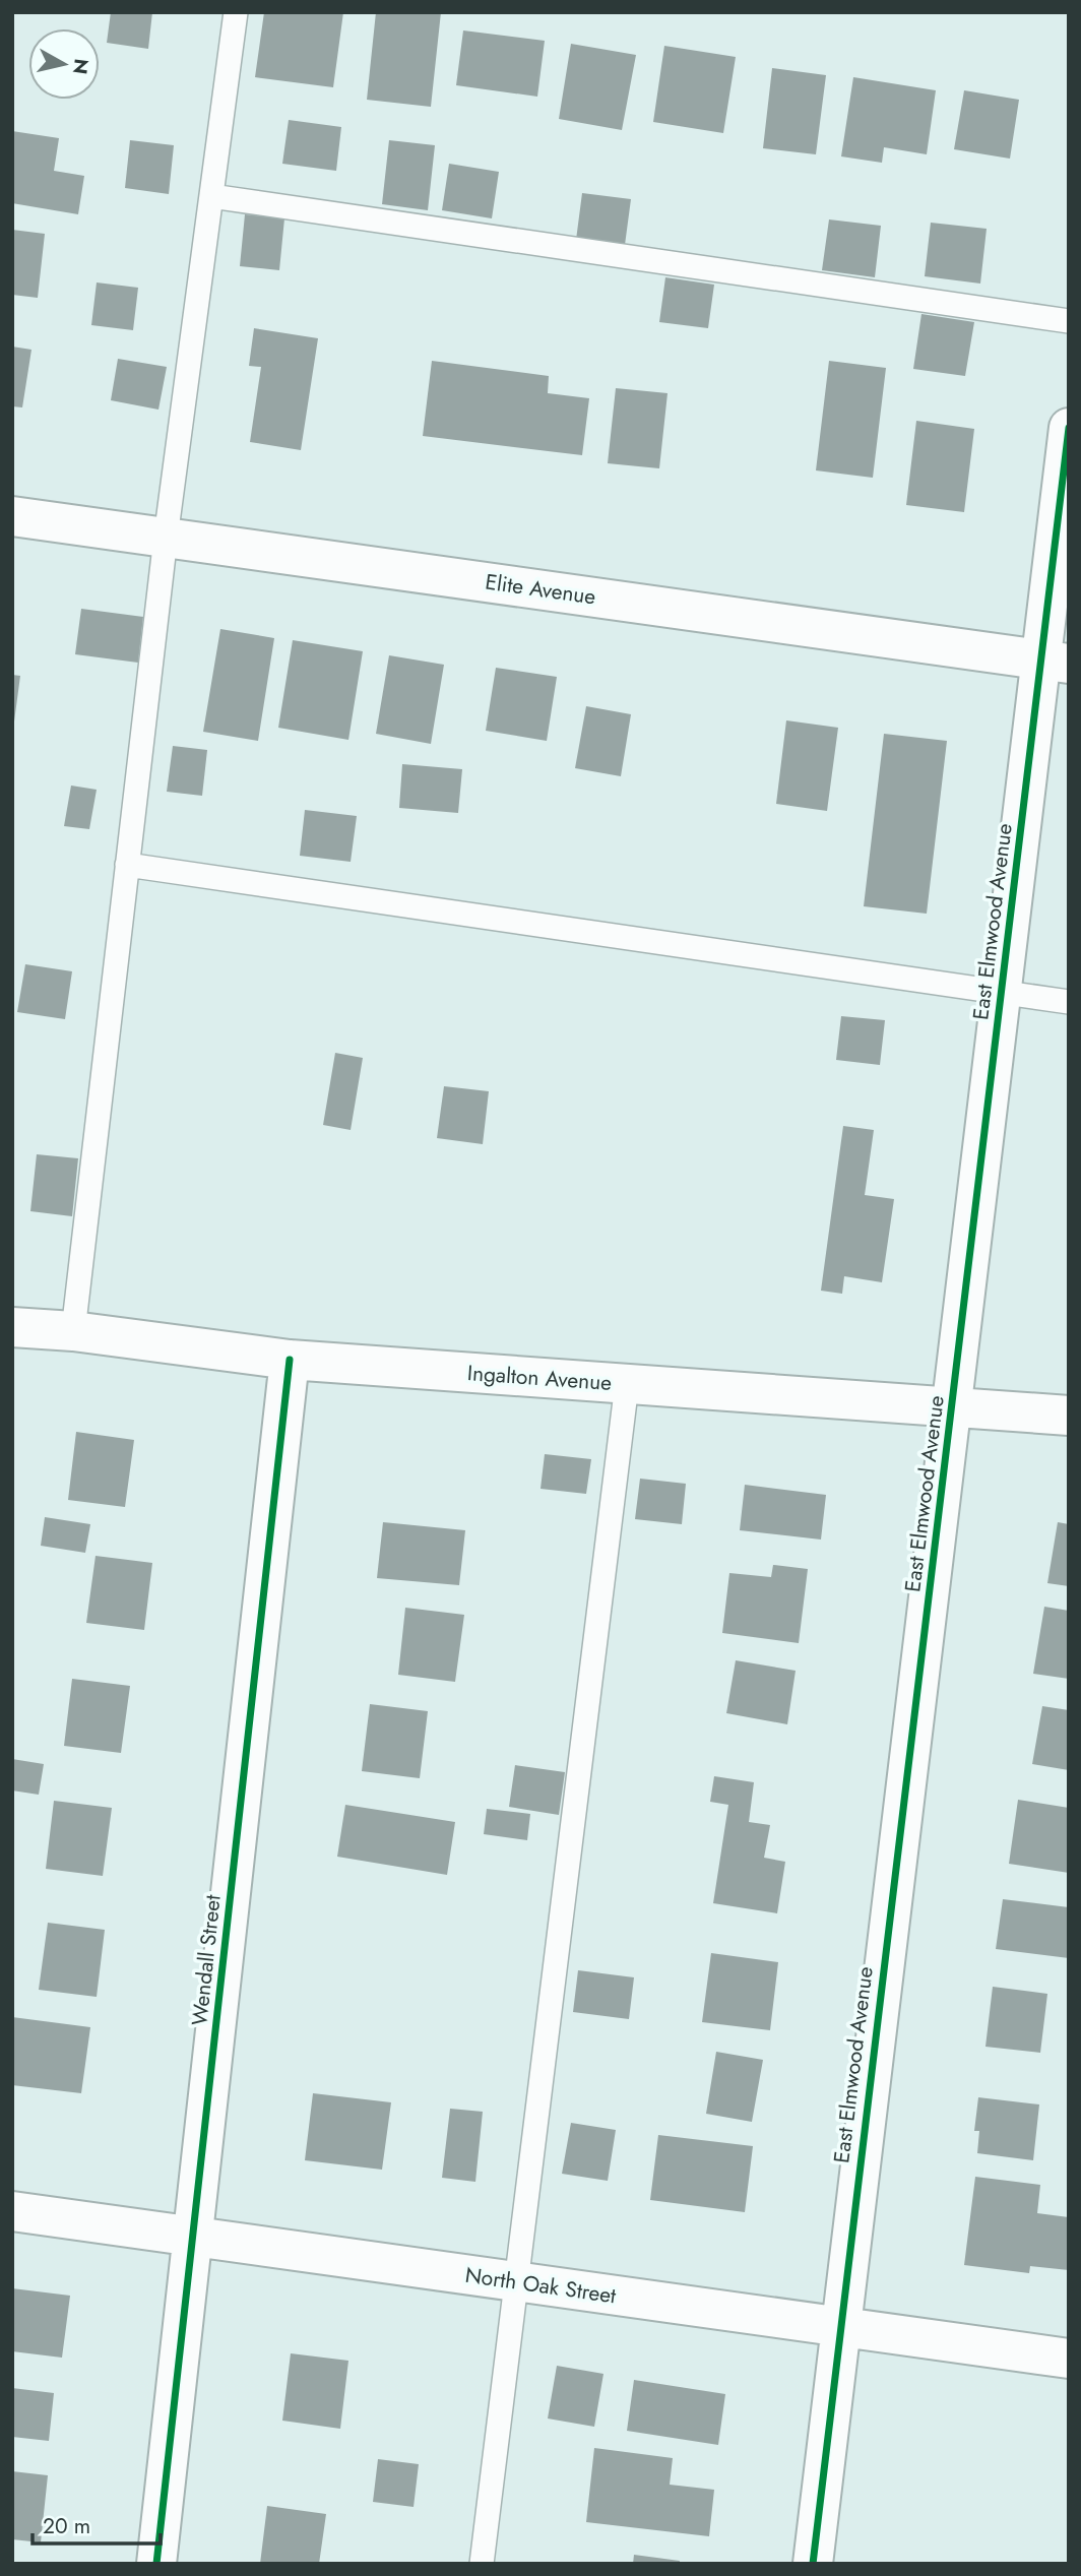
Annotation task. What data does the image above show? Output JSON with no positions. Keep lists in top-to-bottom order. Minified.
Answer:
{"streets":{"street":["Elite Avenue","East Elmwood Avenue","Ingalton Avenue","Wendall Street","North Oak Street"]},"crossings":[["Elite Avenue","East Elmwood Avenue"],["East Elmwood Avenue","Ingalton Avenue"],["East Elmwood Avenue","North Oak Street"],["Ingalton Avenue","Wendall Street"],["Wendall Street","North Oak Street"]],"scale_bar":"20 m","north":"right"}
